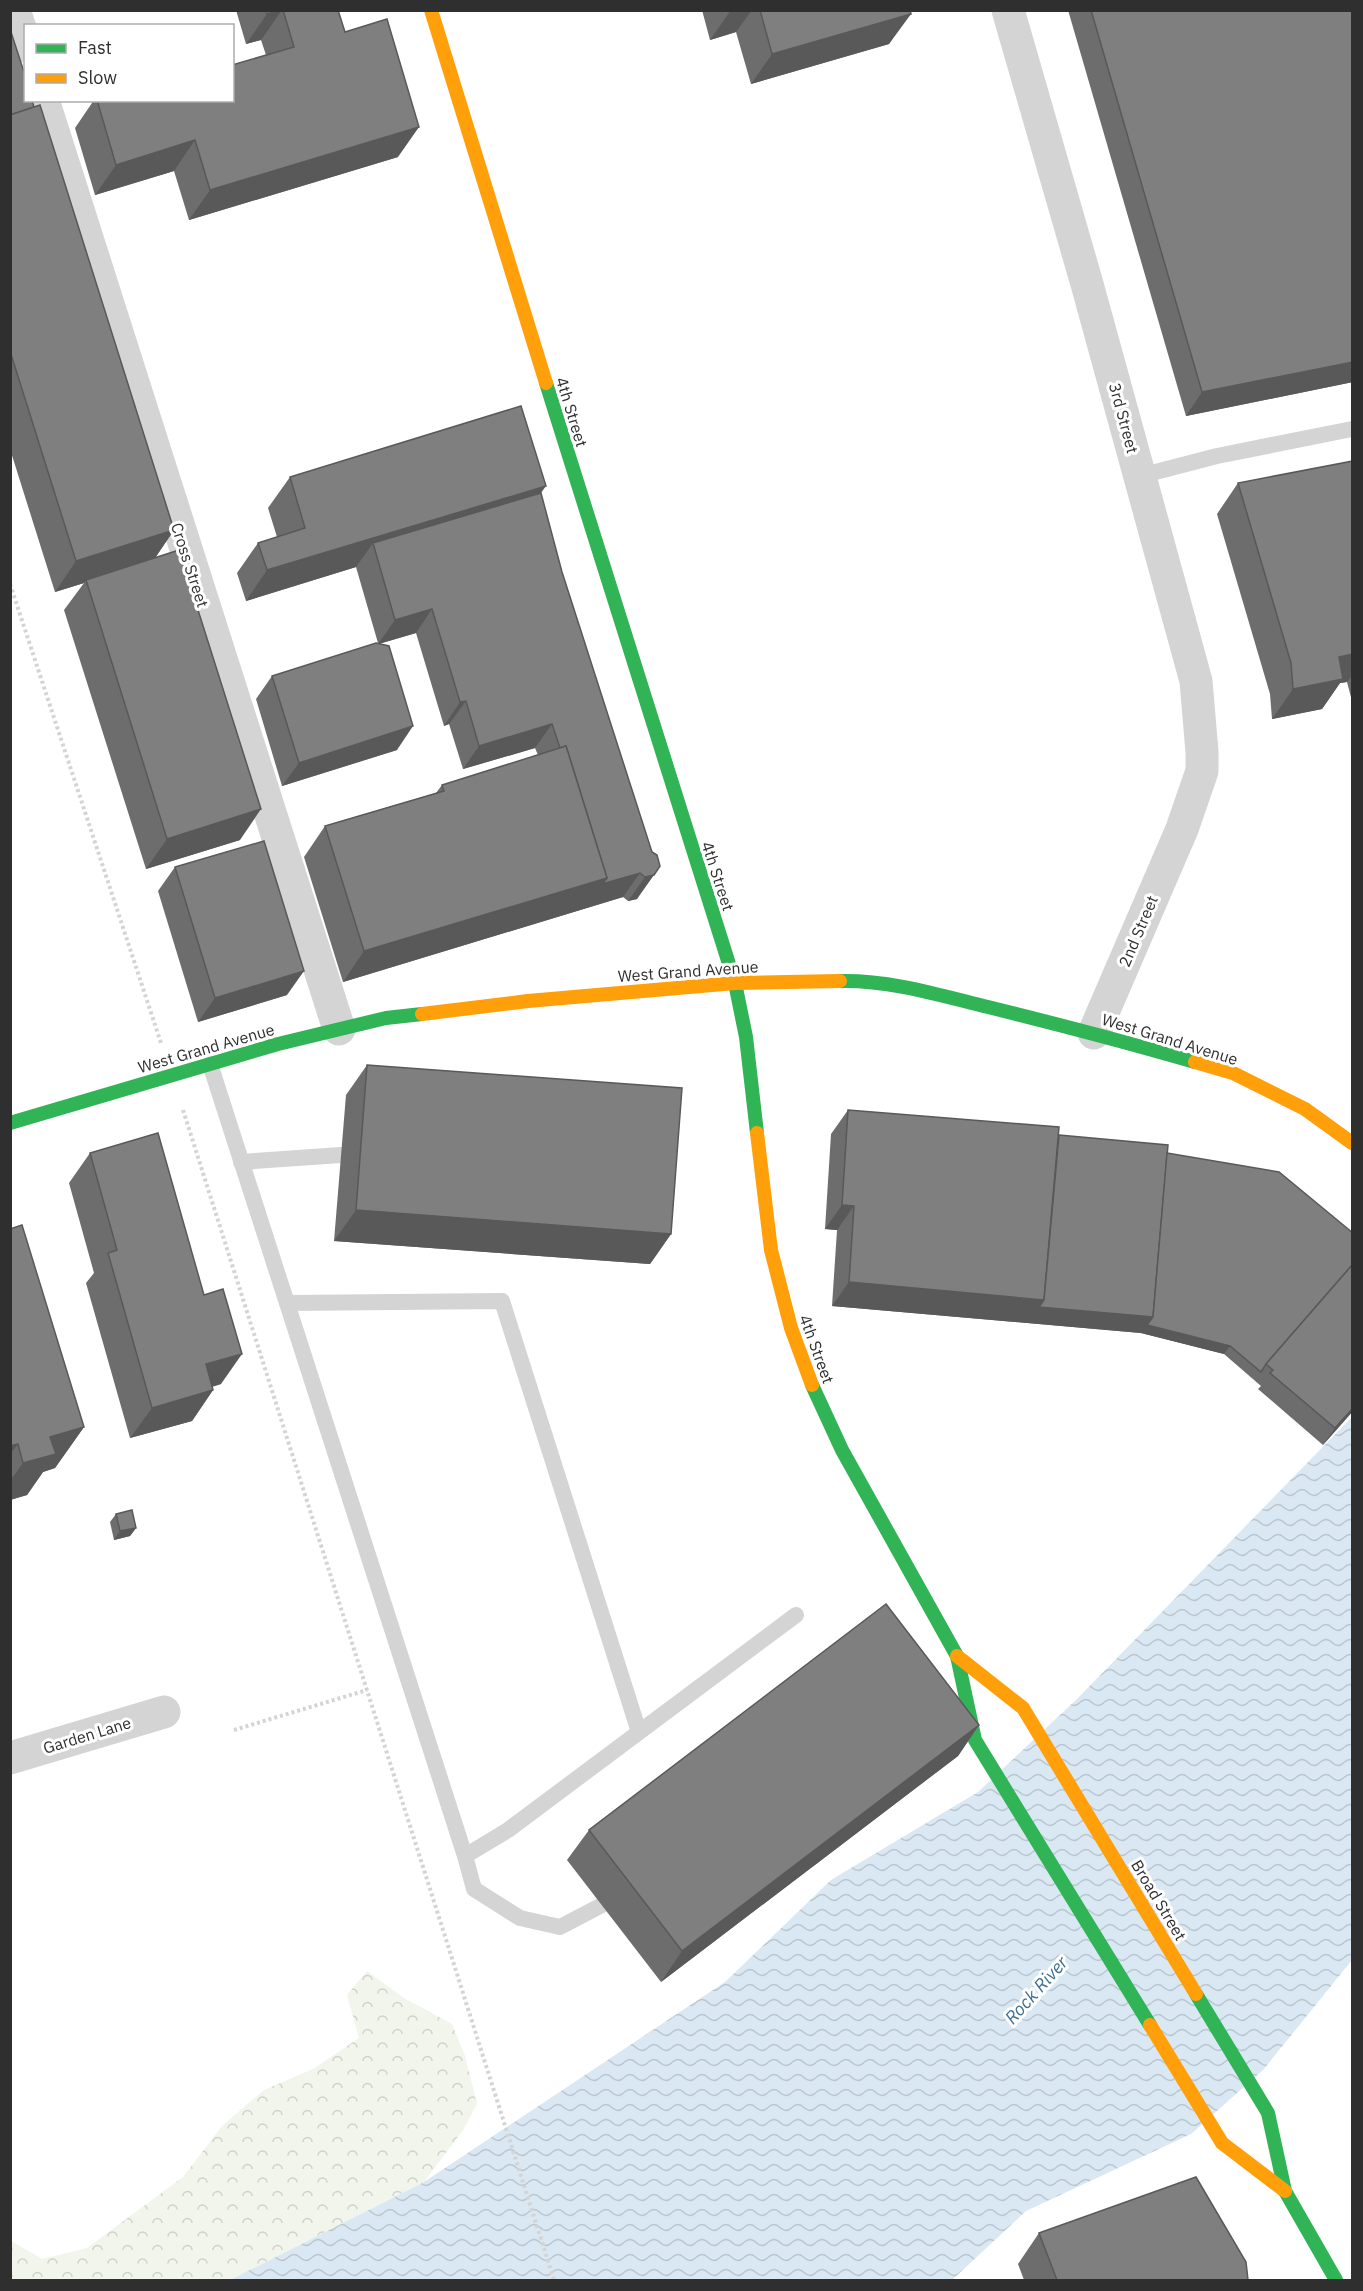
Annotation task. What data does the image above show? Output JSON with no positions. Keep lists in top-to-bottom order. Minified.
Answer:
{"streets":{"main road":["4th Street","West Grand Avenue","Broad Street"],"street":["3rd Street","Cross Street","2nd Street","Garden Lane"]},"crossings":[["4th Street","West Grand Avenue"],["4th Street","Broad Street"],["3rd Street","2nd Street"],["Cross Street","West Grand Avenue"],["2nd Street","West Grand Avenue"]],"water":["Rock River"],"legend":["Fast","Slow"]}
